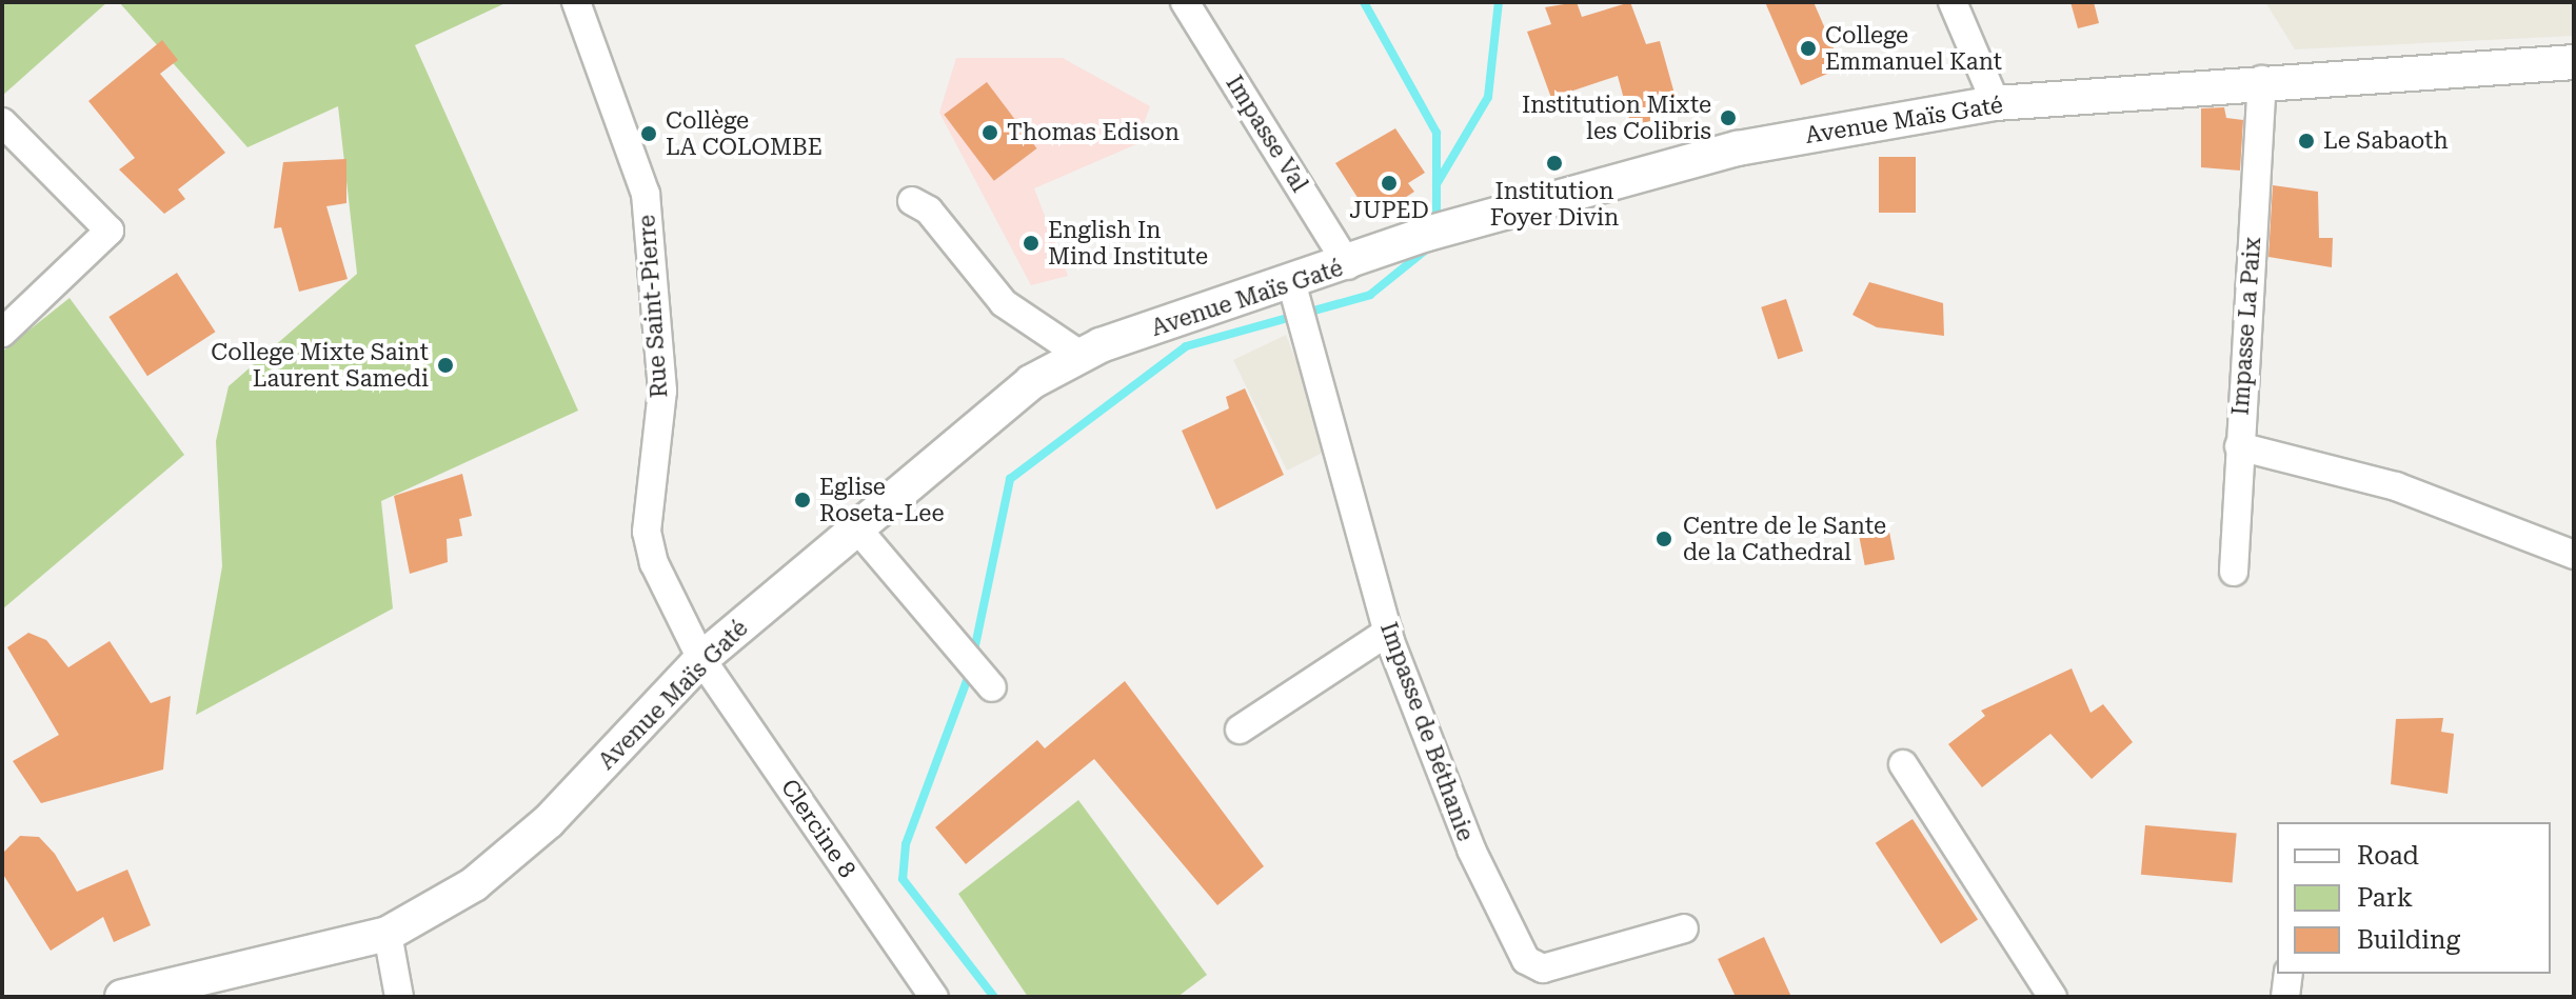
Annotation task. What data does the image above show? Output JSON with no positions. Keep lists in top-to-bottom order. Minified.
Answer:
{"streets":{"street":["Avenue Maïs Gaté","Impasse Val","Rue Saint-Pierre","Impasse La Paix","Impasse de Béthanie","Clercine 8"]},"crossings":[["Avenue Maïs Gaté","Impasse Val"],["Avenue Maïs Gaté","Rue Saint-Pierre"],["Avenue Maïs Gaté","Impasse La Paix"],["Avenue Maïs Gaté","Impasse de Béthanie"],["Avenue Maïs Gaté","Clercine 8"],["Rue Saint-Pierre","Clercine 8"]],"places":["College Emmanuel Kant","Institution Mixte les Colibris","Thomas Edison","Collège LA COLOMBE","Le Sabaoth","Institution Foyer Divin","JUPED","English In Mind Institute","College Mixte Saint Laurent Samedi","Eglise Roseta-Lee","Centre de le Sante de la Cathedral"],"legend":["Road","Park","Building"]}
